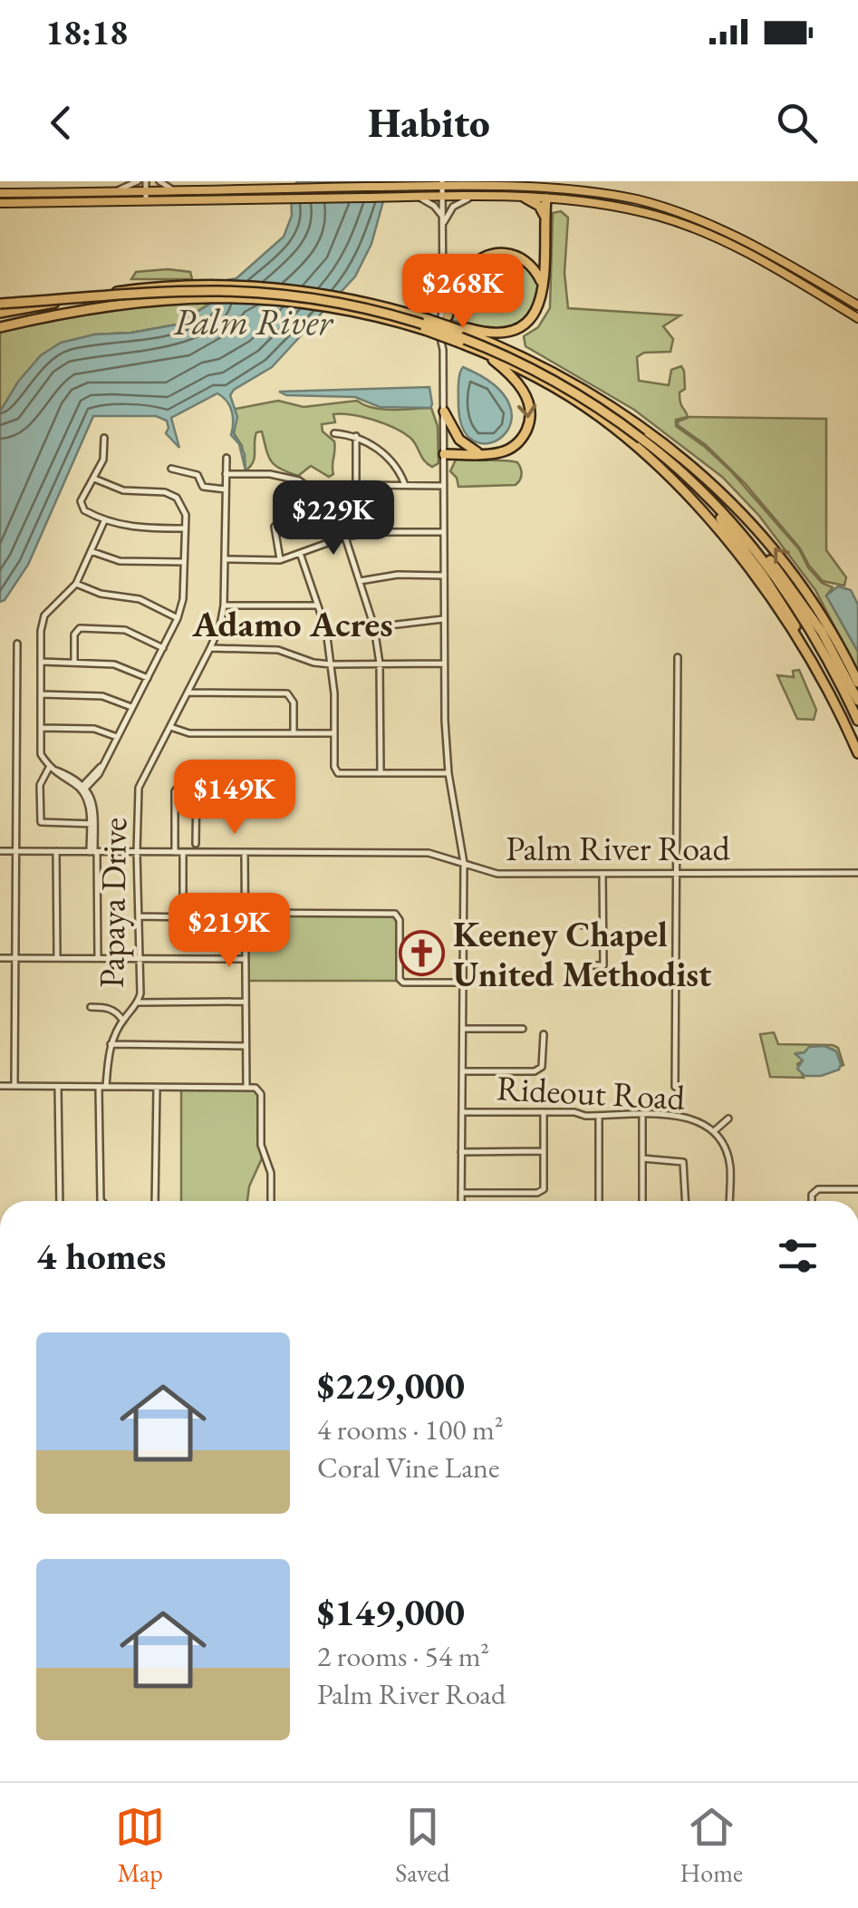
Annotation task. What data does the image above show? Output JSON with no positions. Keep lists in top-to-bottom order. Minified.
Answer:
{"streets":{"street":["Palm River Road","Papaya Drive","Rideout Road"]},"crossings":[["Palm River Road","Papaya Drive"]],"districts":["Adamo Acres"],"water":["Palm River"],"places":{"church":["Keeney Chapel United Methodist"]},"page":{"status":"18:18","header":"Habito","price":["$268K","$229K","$149K","$219K"],"heading":"4 homes","list":[{"name":"$229,000","note":"4 rooms · 100 m² · Coral Vine Lane"},{"name":"$149,000","note":"2 rooms · 54 m² · Palm River Road"}],"tabs":["Map","Saved","Home"]}}
